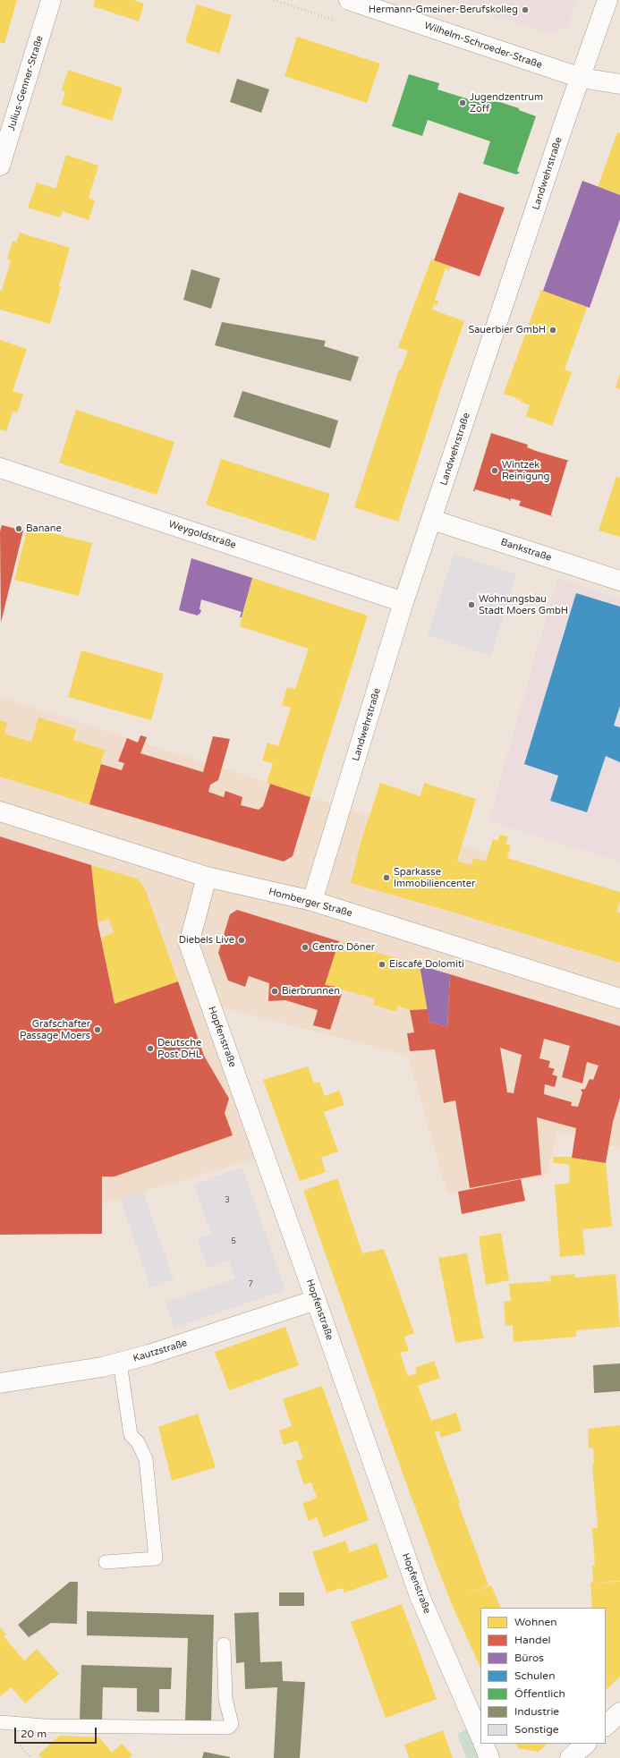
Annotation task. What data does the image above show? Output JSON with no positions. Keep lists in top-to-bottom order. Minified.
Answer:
{"streets":{"street":["Wilhelm-Schroeder-Straße","Julius-Genner-Straße","Landwehrstraße","Weygoldstraße","Bankstraße","Homberger Straße","Hopfenstraße","Kautzstraße"]},"crossings":[["Wilhelm-Schroeder-Straße","Landwehrstraße"],["Landwehrstraße","Weygoldstraße"],["Landwehrstraße","Bankstraße"],["Landwehrstraße","Homberger Straße"],["Homberger Straße","Hopfenstraße"],["Hopfenstraße","Kautzstraße"]],"places":["Hermann-Gmeiner-Berufskolleg","Jugendzentrum Zoff","Sauerbier GmbH","Wintzek Reinigung","Banane","Wohnungsbau Stadt Moers GmbH","Sparkasse Immobiliencenter","Diebels Live","Centro Döner","Eiscafé Dolomiti","Bierbrunnen","Grafschafter Passage Moers","Deutsche Post DHL"],"house_numbers":["3","5","7"],"legend":["Wohnen","Handel","Büros","Schulen","Öffentlich","Industrie","Sonstige"],"scale_bar":"20 m"}
